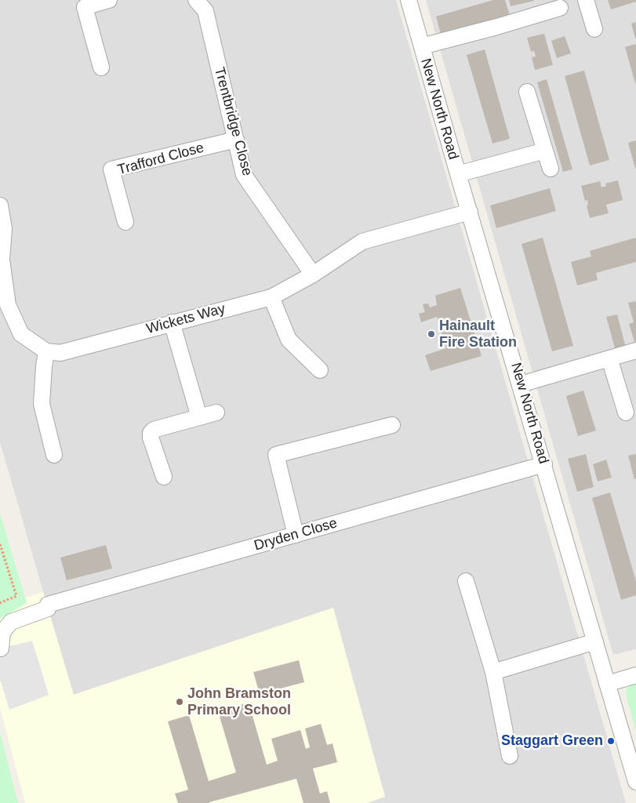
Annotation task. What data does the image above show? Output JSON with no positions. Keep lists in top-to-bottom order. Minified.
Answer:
{"streets":{"street":["New North Road","Trentbridge Close","Trafford Close","Wickets Way","Dryden Close"]},"crossings":[["New North Road","Wickets Way"],["New North Road","Dryden Close"],["Trentbridge Close","Trafford Close"],["Trentbridge Close","Wickets Way"]],"places":["Hainault Fire Station","John Bramston Primary School","Staggart Green"]}
